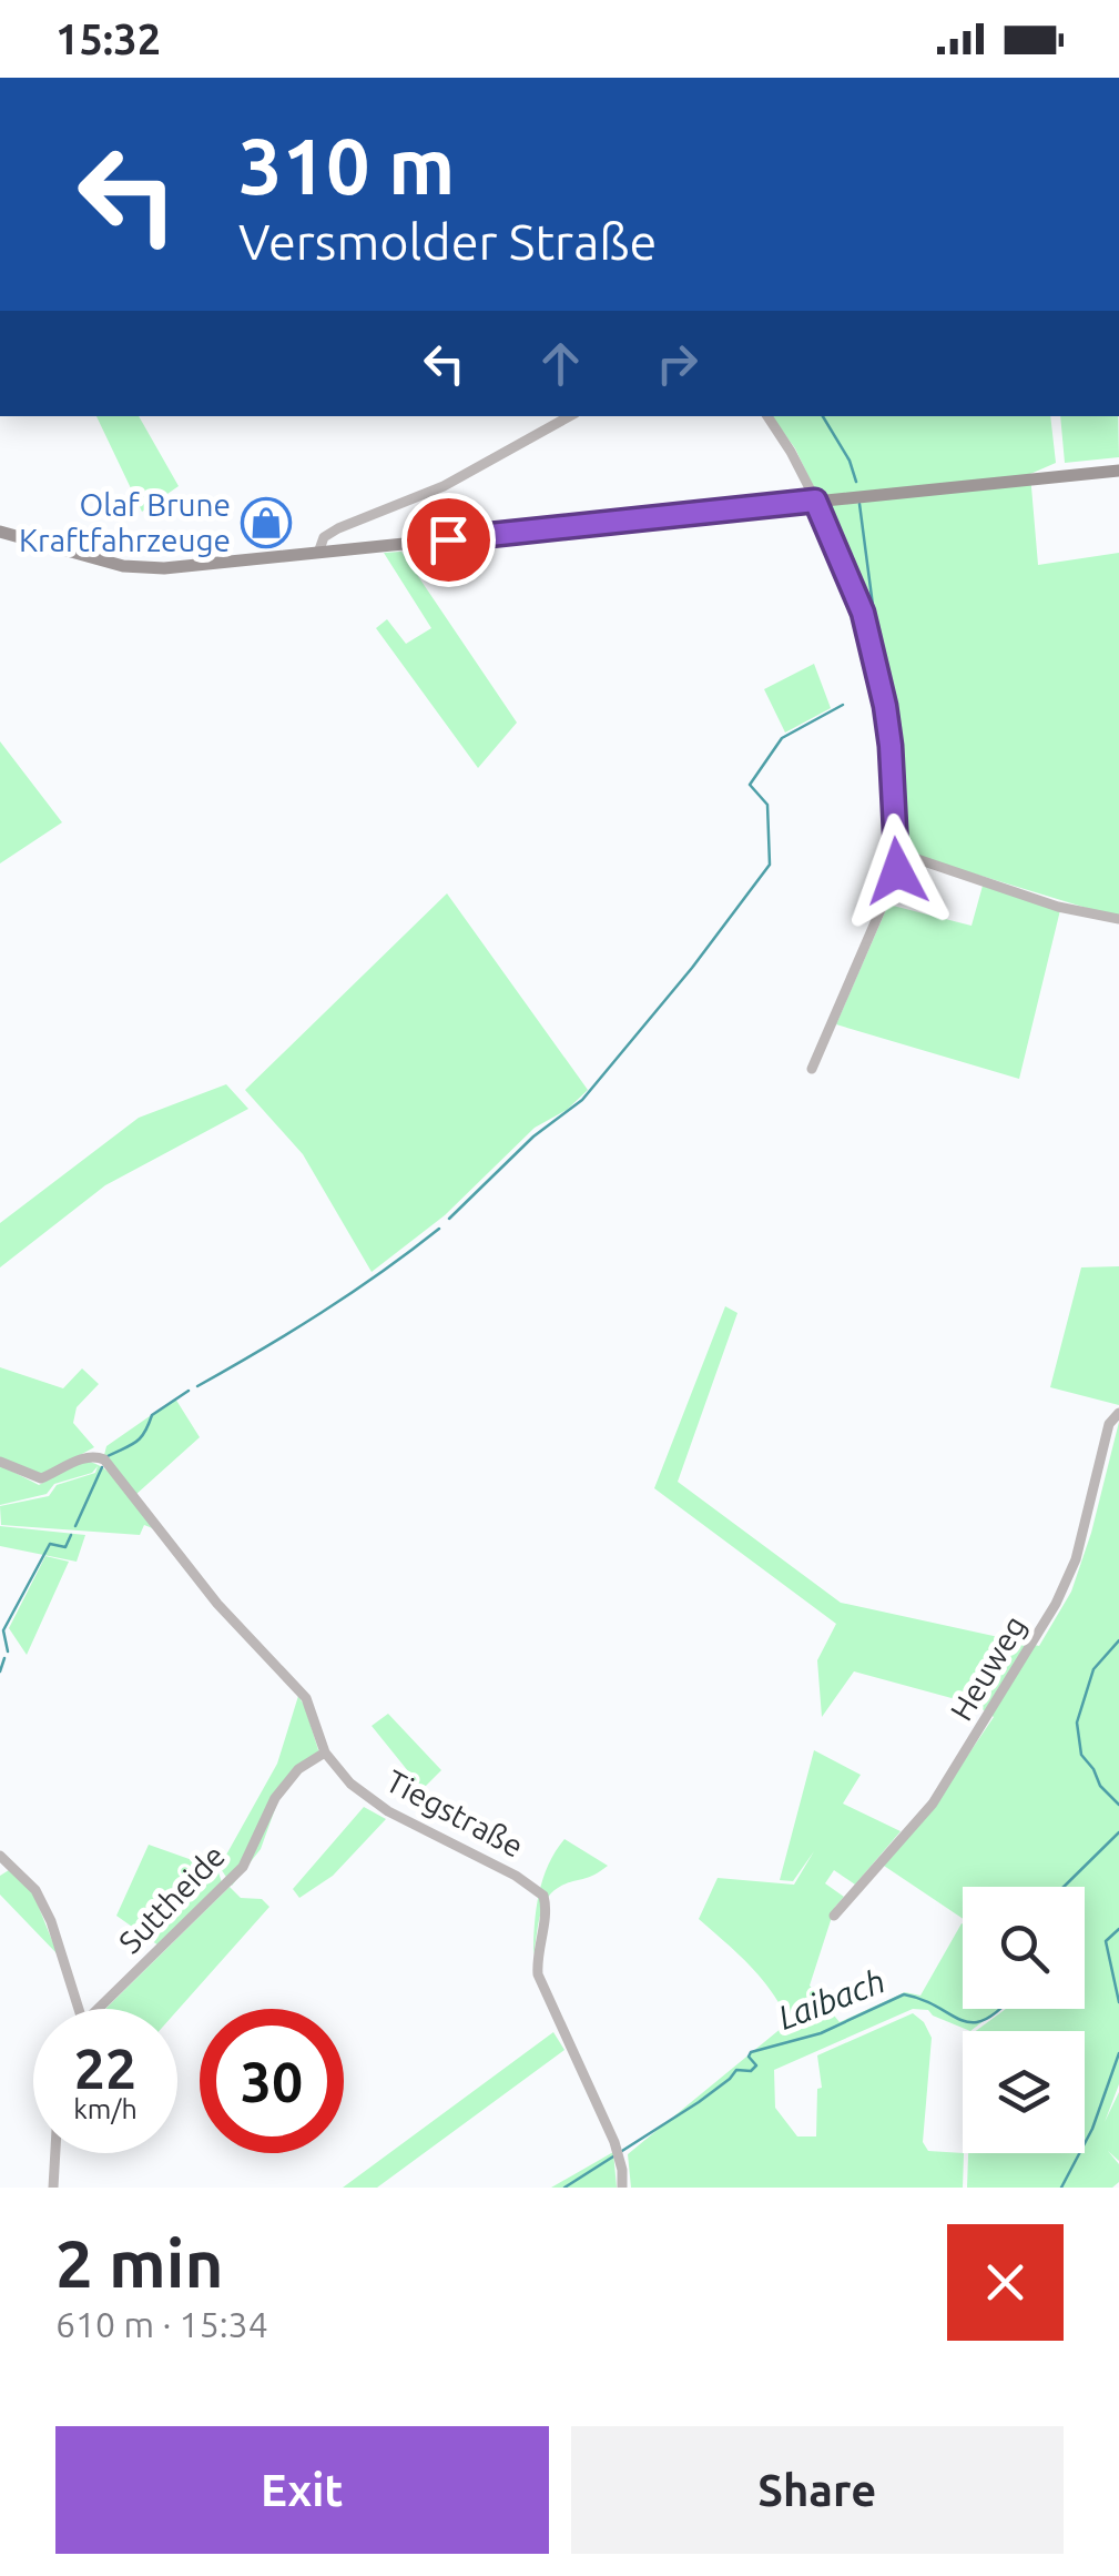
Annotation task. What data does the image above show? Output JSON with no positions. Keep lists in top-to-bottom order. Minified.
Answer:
{"streets":{"street":["Heuweg","Tiegstraße","Suttheide"]},"crossings":[["Tiegstraße","Suttheide"]],"water":["Laibach"],"places":{"shop":["Olaf Brune Kraftfahrzeuge"]},"page":{"status":"15:32","turn":["310 m","Versmolder Straße"],"speed":"22 km/h","limit":"30","heading":["2 min","610 m · 15:34"],"buttons":["Exit","Share"]}}
